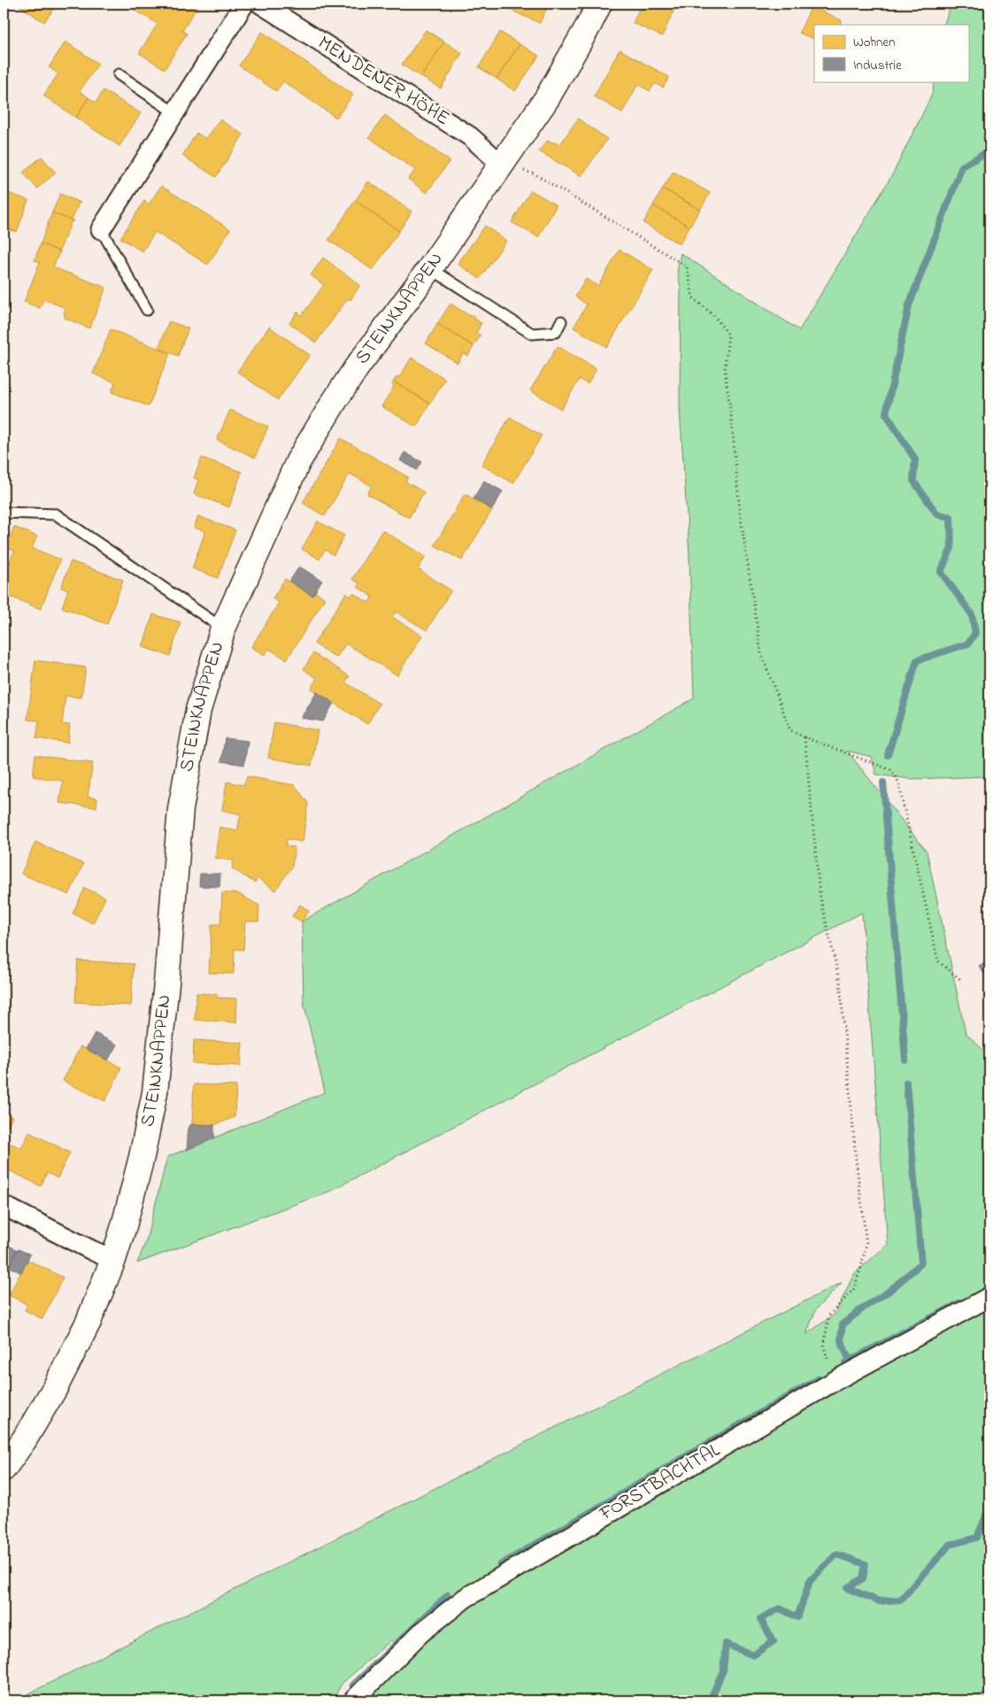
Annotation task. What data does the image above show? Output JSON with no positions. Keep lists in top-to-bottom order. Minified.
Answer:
{"streets":{"street":["MENDENER HÖHE","STEINKNAPPEN","FORSTBACHTAL"]},"crossings":[["MENDENER HÖHE","STEINKNAPPEN"]],"legend":["Wohnen","Industrie"]}
